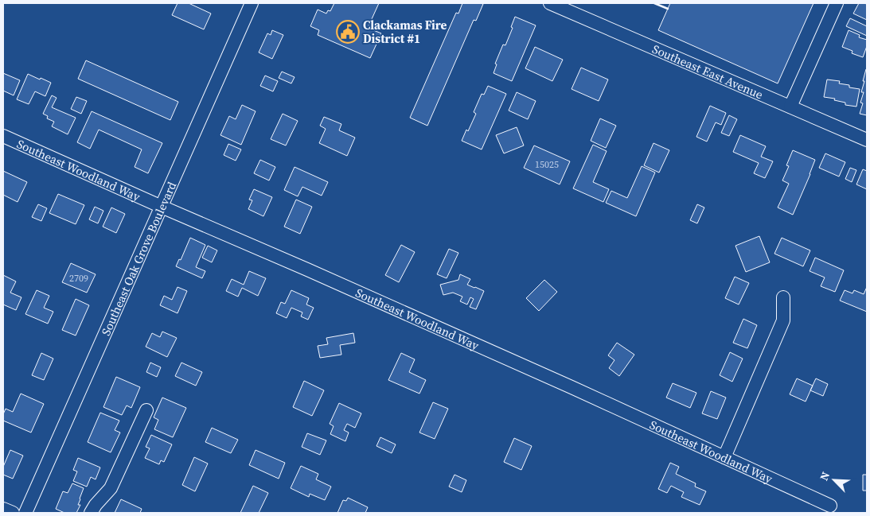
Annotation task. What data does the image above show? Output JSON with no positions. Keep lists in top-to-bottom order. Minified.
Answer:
{"streets":{"street":["Southeast East Avenue","Southeast Woodland Way","Southeast Oak Grove Boulevard"]},"crossings":[["Southeast Woodland Way","Southeast Oak Grove Boulevard"]],"places":{"public building":["Clackamas Fire District #1"]},"house_numbers":["15025","2709"],"north":"top left"}
